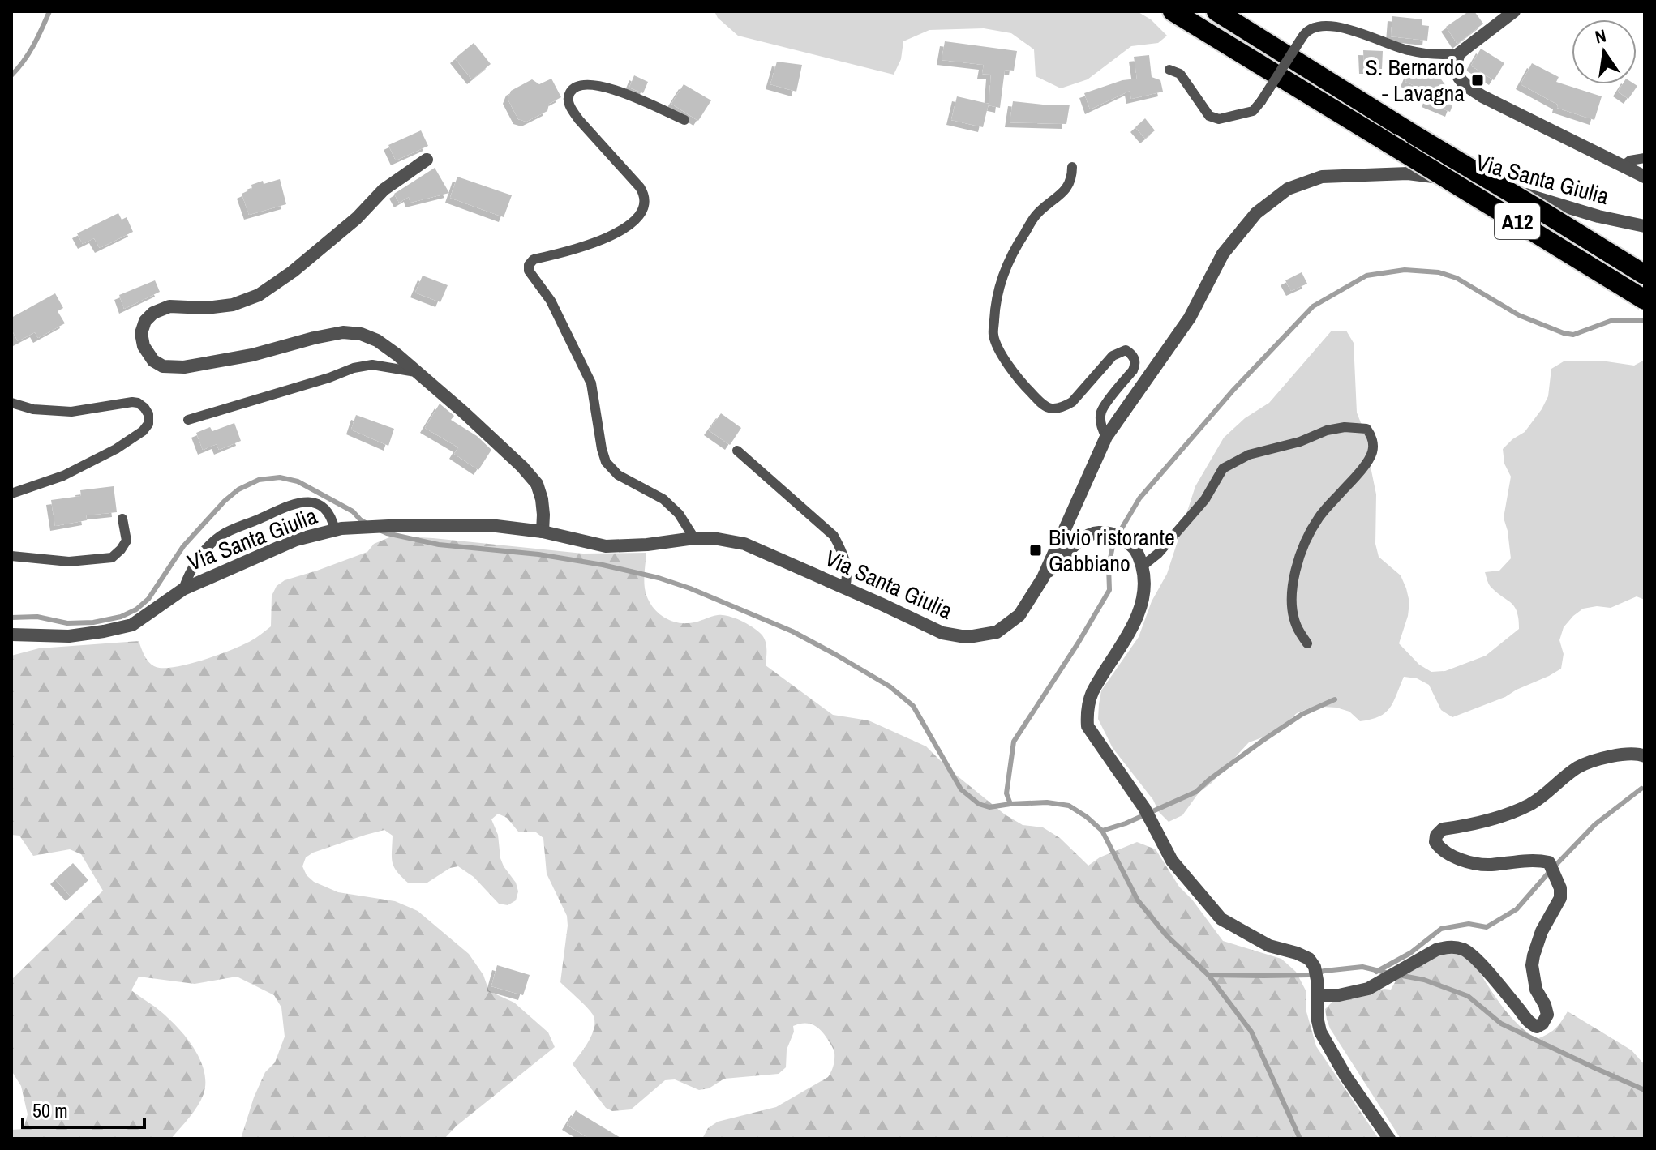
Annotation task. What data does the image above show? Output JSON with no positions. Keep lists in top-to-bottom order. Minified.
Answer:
{"streets":{"highway":["A12"],"street":["Via Santa Giulia"]},"places":{"transit":["S. Bernardo - Lavagna","Bivio ristorante Gabbiano"]},"scale_bar":"50 m","north":"top"}
